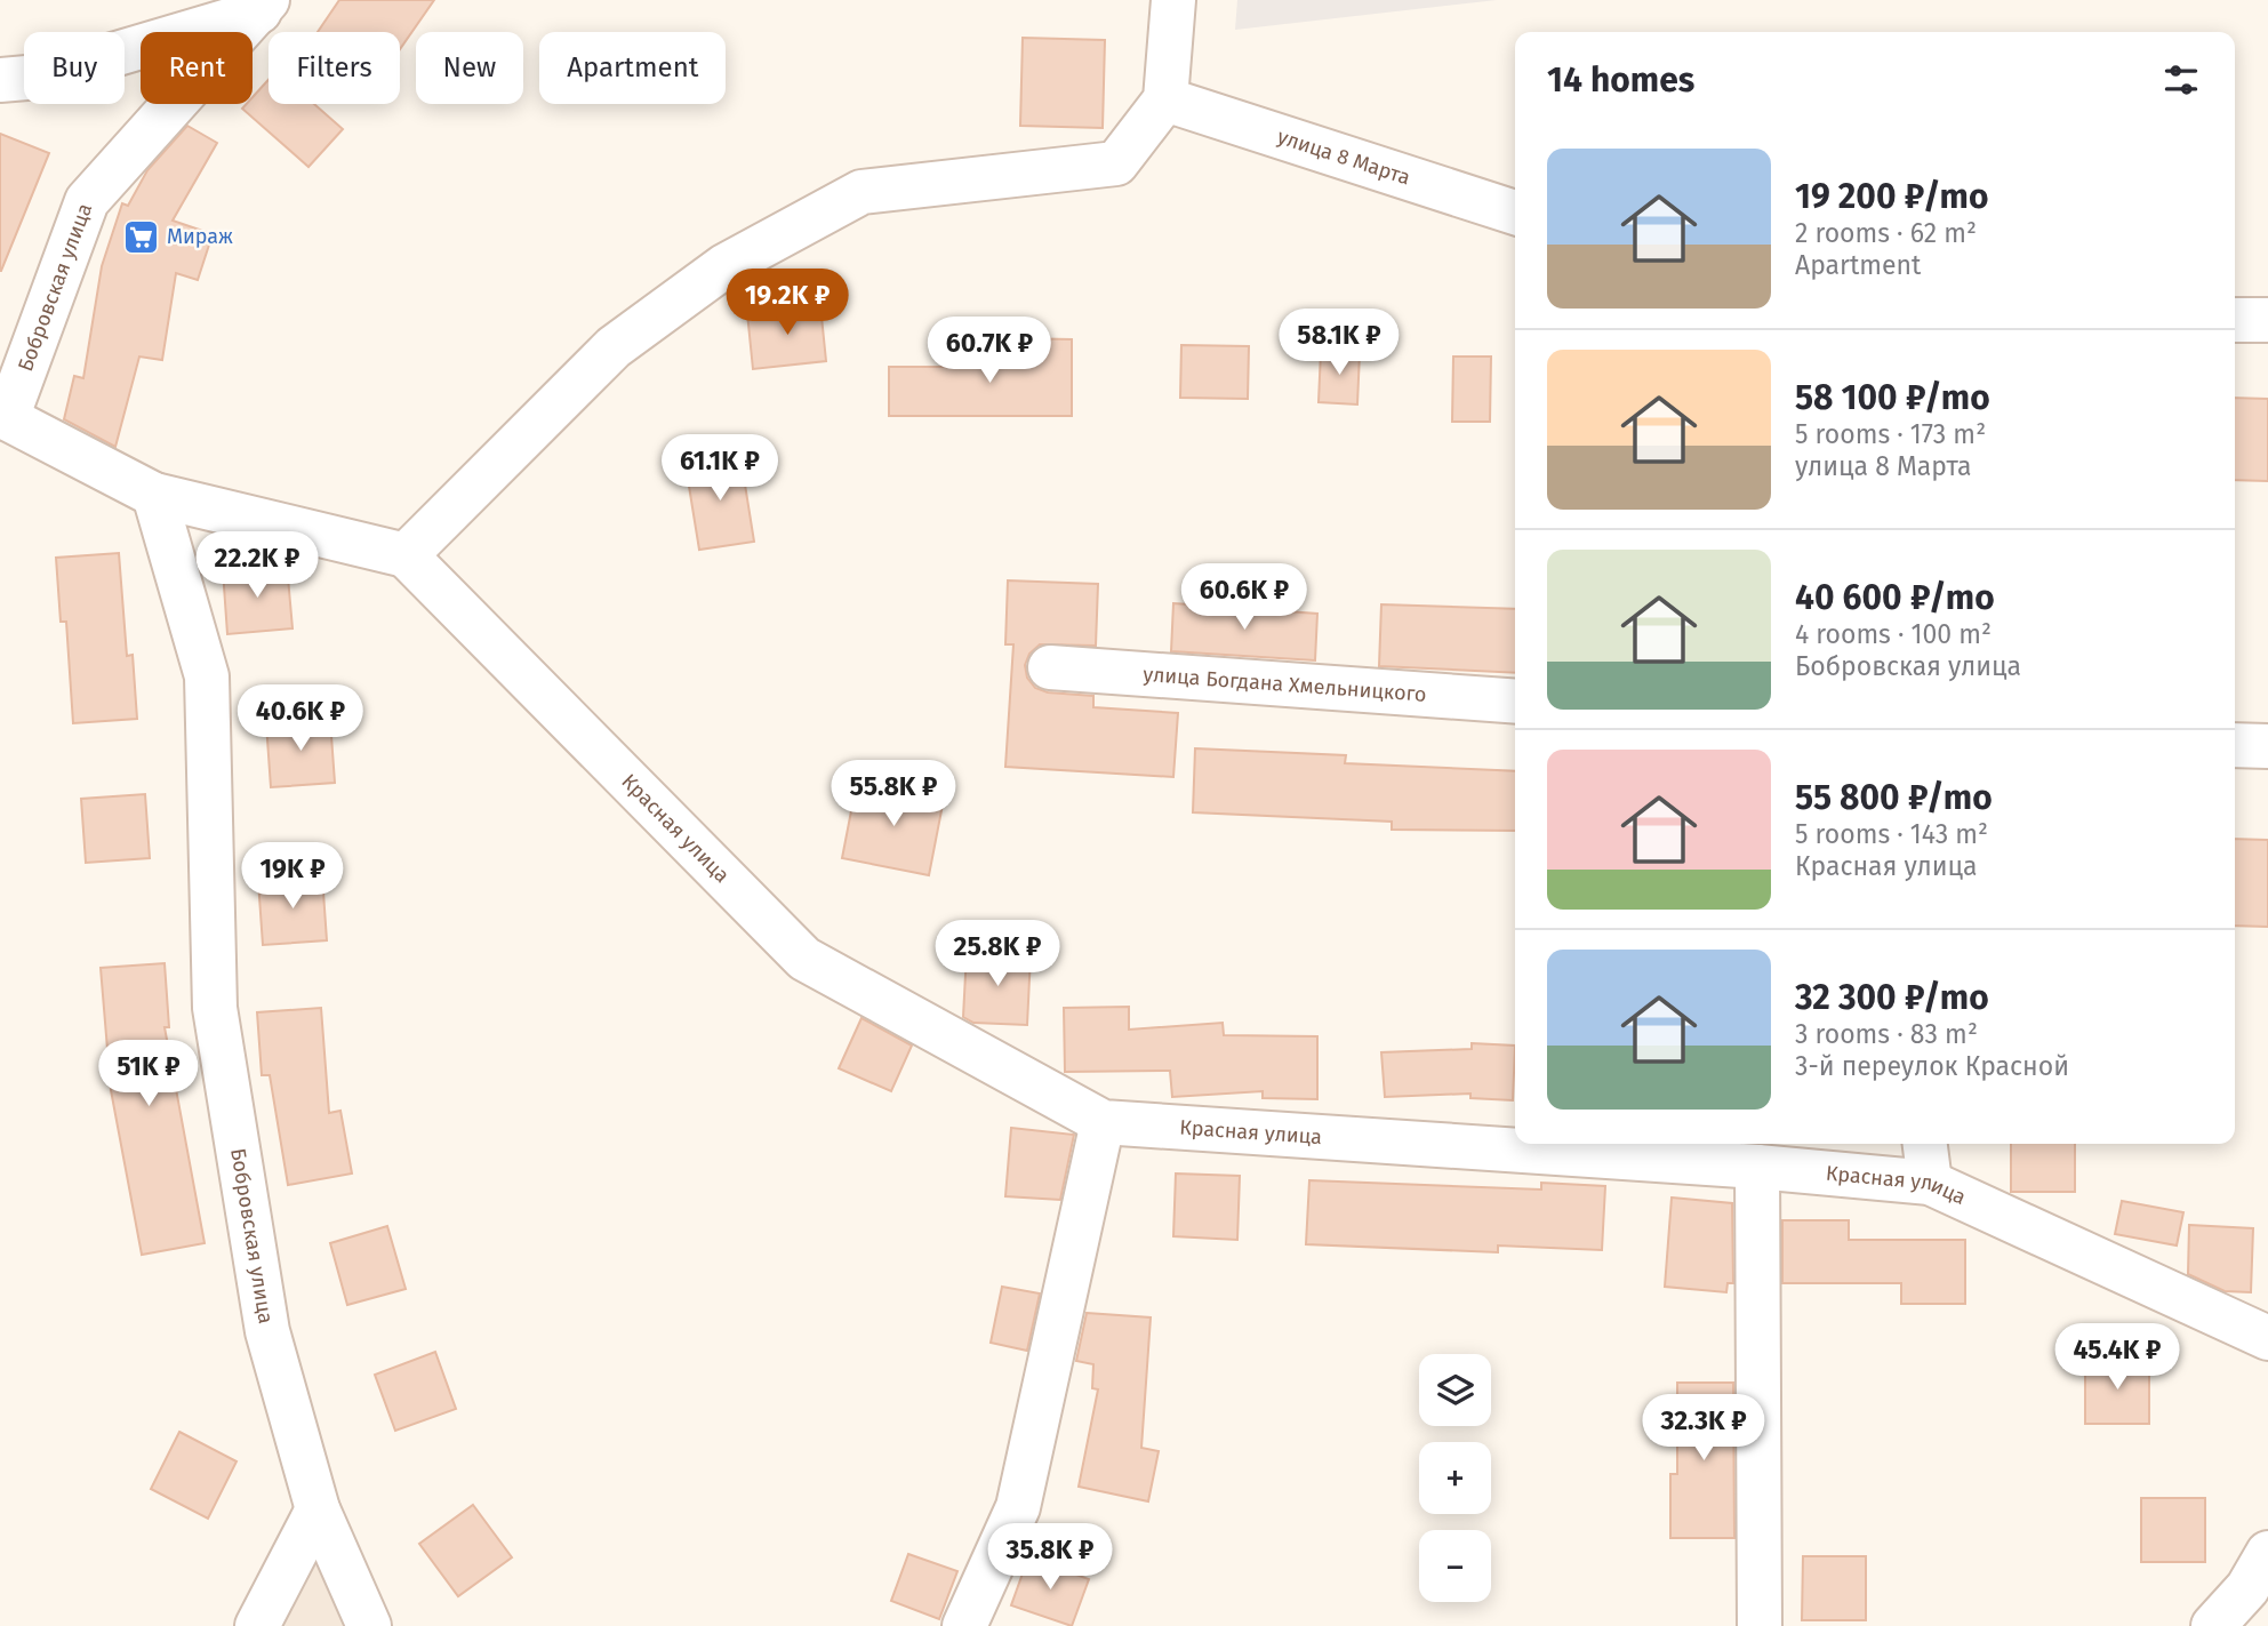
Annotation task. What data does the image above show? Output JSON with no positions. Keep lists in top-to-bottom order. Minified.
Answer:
{"streets":{"street":["улица 8 Марта","Бобровская улица","улица Богдана Хмельницкого","Красная улица"]},"places":{"supermarket":["Мираж"]},"page":{"chip":["Buy","Rent","Filters","New","Apartment"],"heading":"14 homes","list":[{"name":"19 200 ₽/mo","note":"2 rooms · 62 m² · Apartment"},{"name":"58 100 ₽/mo","note":"5 rooms · 173 m² · улица 8 Марта"},{"name":"40 600 ₽/mo","note":"4 rooms · 100 m² · Бобровская улица"},{"name":"55 800 ₽/mo","note":"5 rooms · 143 m² · Красная улица"},{"name":"32 300 ₽/mo","note":"3 rooms · 83 m² · 3-й переулок Красной"}],"price":["19.2K ₽","58.1K ₽","60.7K ₽","61.1K ₽","22.2K ₽","60.6K ₽","40.6K ₽","55.8K ₽","19K ₽","25.8K ₽","51K ₽","45.4K ₽","32.3K ₽","35.8K ₽"],"map_buttons":["+","−"]}}
